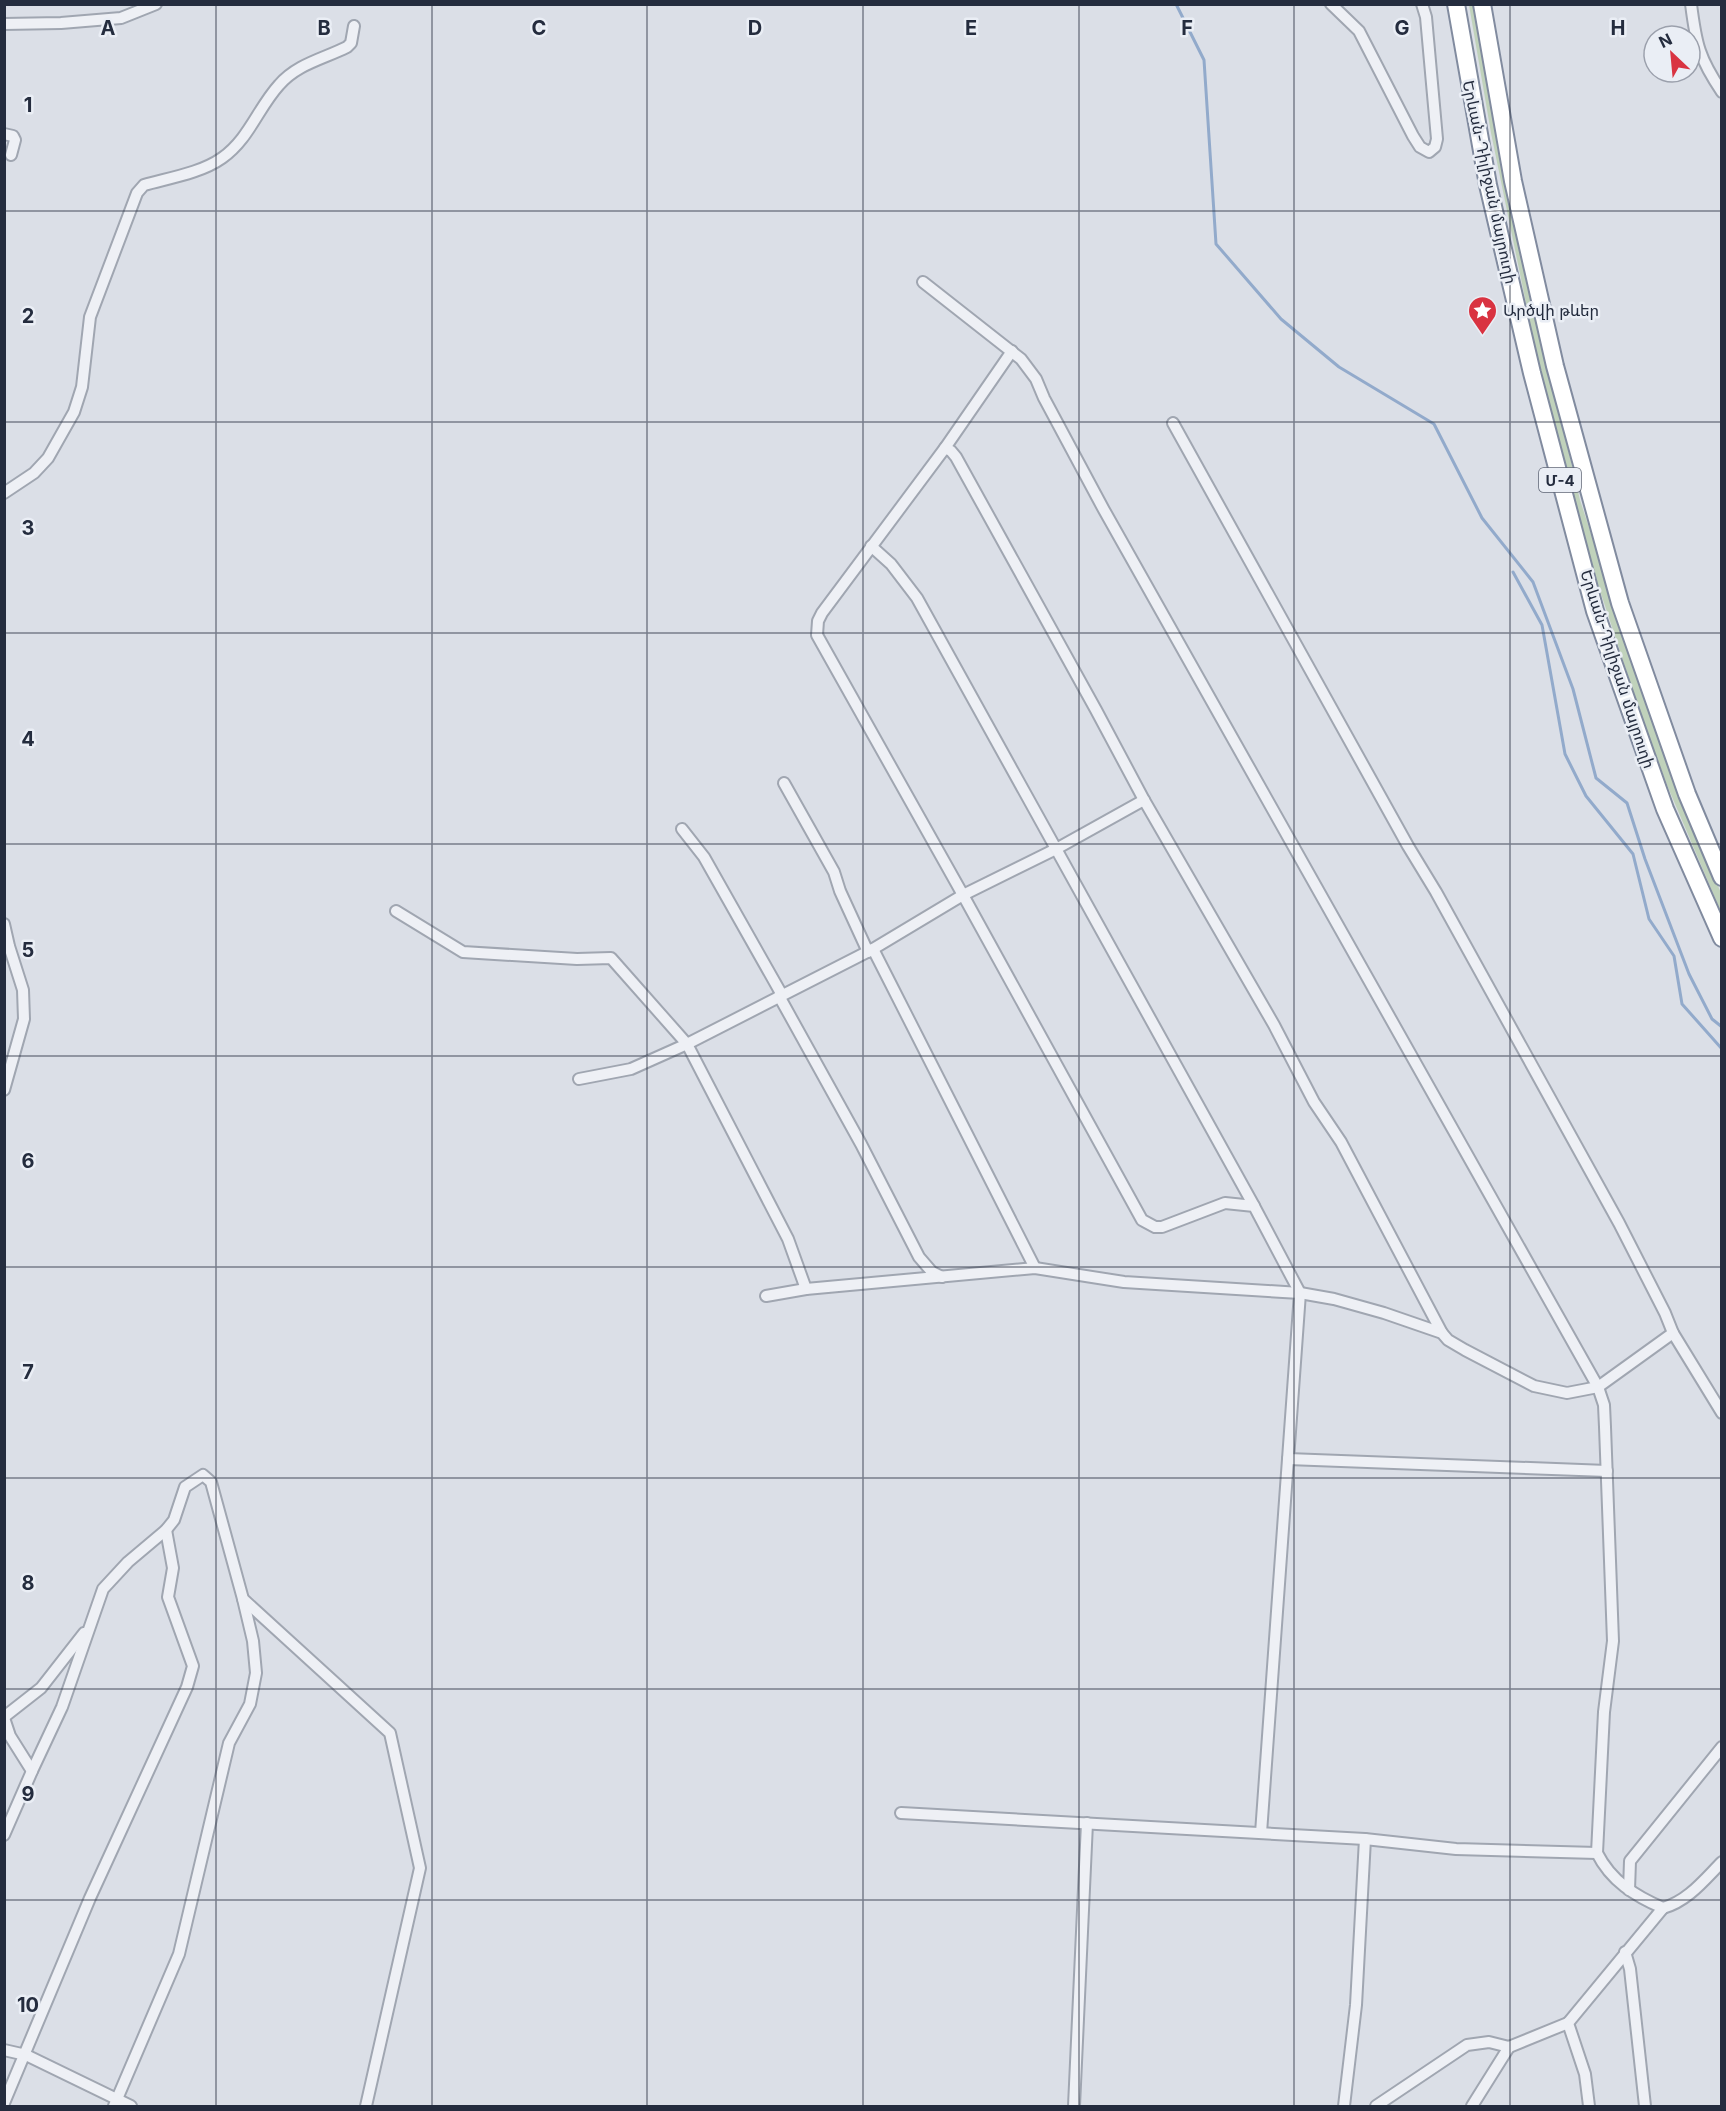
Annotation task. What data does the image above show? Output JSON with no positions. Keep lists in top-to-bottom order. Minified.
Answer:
{"streets":{"highway":["Երևան-Դիլիջան մայրուղի","Մ-4"]},"places":{"place":["Արծվի թևեր"]},"north":"top left","grid":{"columns":["A","B","C","D","E","F","G","H"],"rows":["1","2","3","4","5","6","7","8","9","10"]}}
